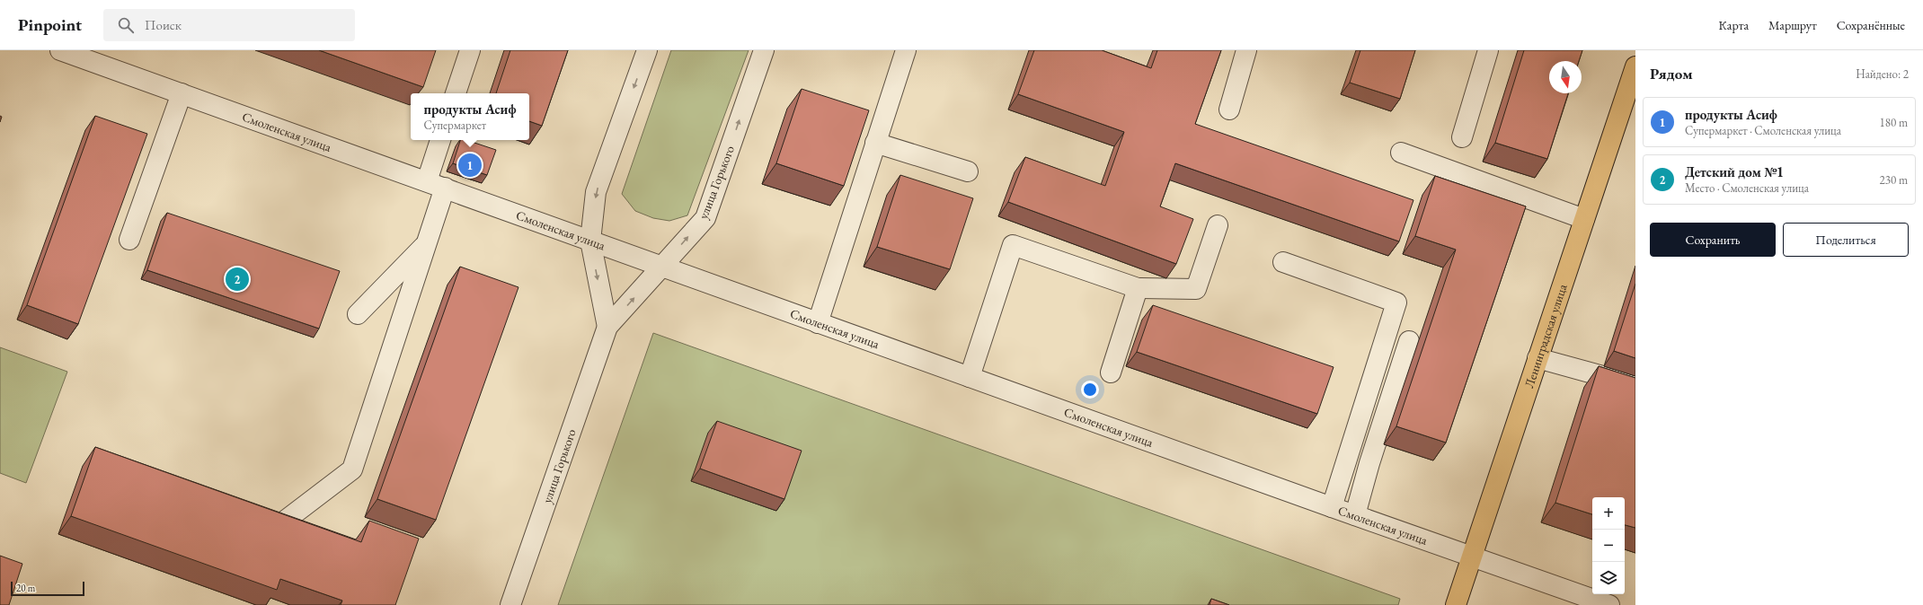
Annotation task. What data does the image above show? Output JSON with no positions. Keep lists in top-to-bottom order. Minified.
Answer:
{"streets":{"main road":["Ленинградская улица"],"street":["Смоленская улица","улица Горького"]},"crossings":[["Смоленская улица","улица Горького"],["Смоленская улица","Ленинградская улица"]],"scale_bar":"20 m","north":"bottom","page":{"header":"Pinpoint","search":"Поиск","nav":["Карта","Маршрут","Сохранённые"],"heading":["Рядом","Найдено: 2"],"popup":["продукты Асиф","Супермаркет"],"list":[{"mark":"1","name":"продукты Асиф","note":"Супермаркет · Смоленская улица","value":"180 m"},{"mark":"2","name":"Детский дом №1","note":"Место · Смоленская улица","value":"230 m"}],"pins":["1","2"],"buttons":["Сохранить","Поделиться"],"map_buttons":["+","−"],"scale":"20 m"}}
